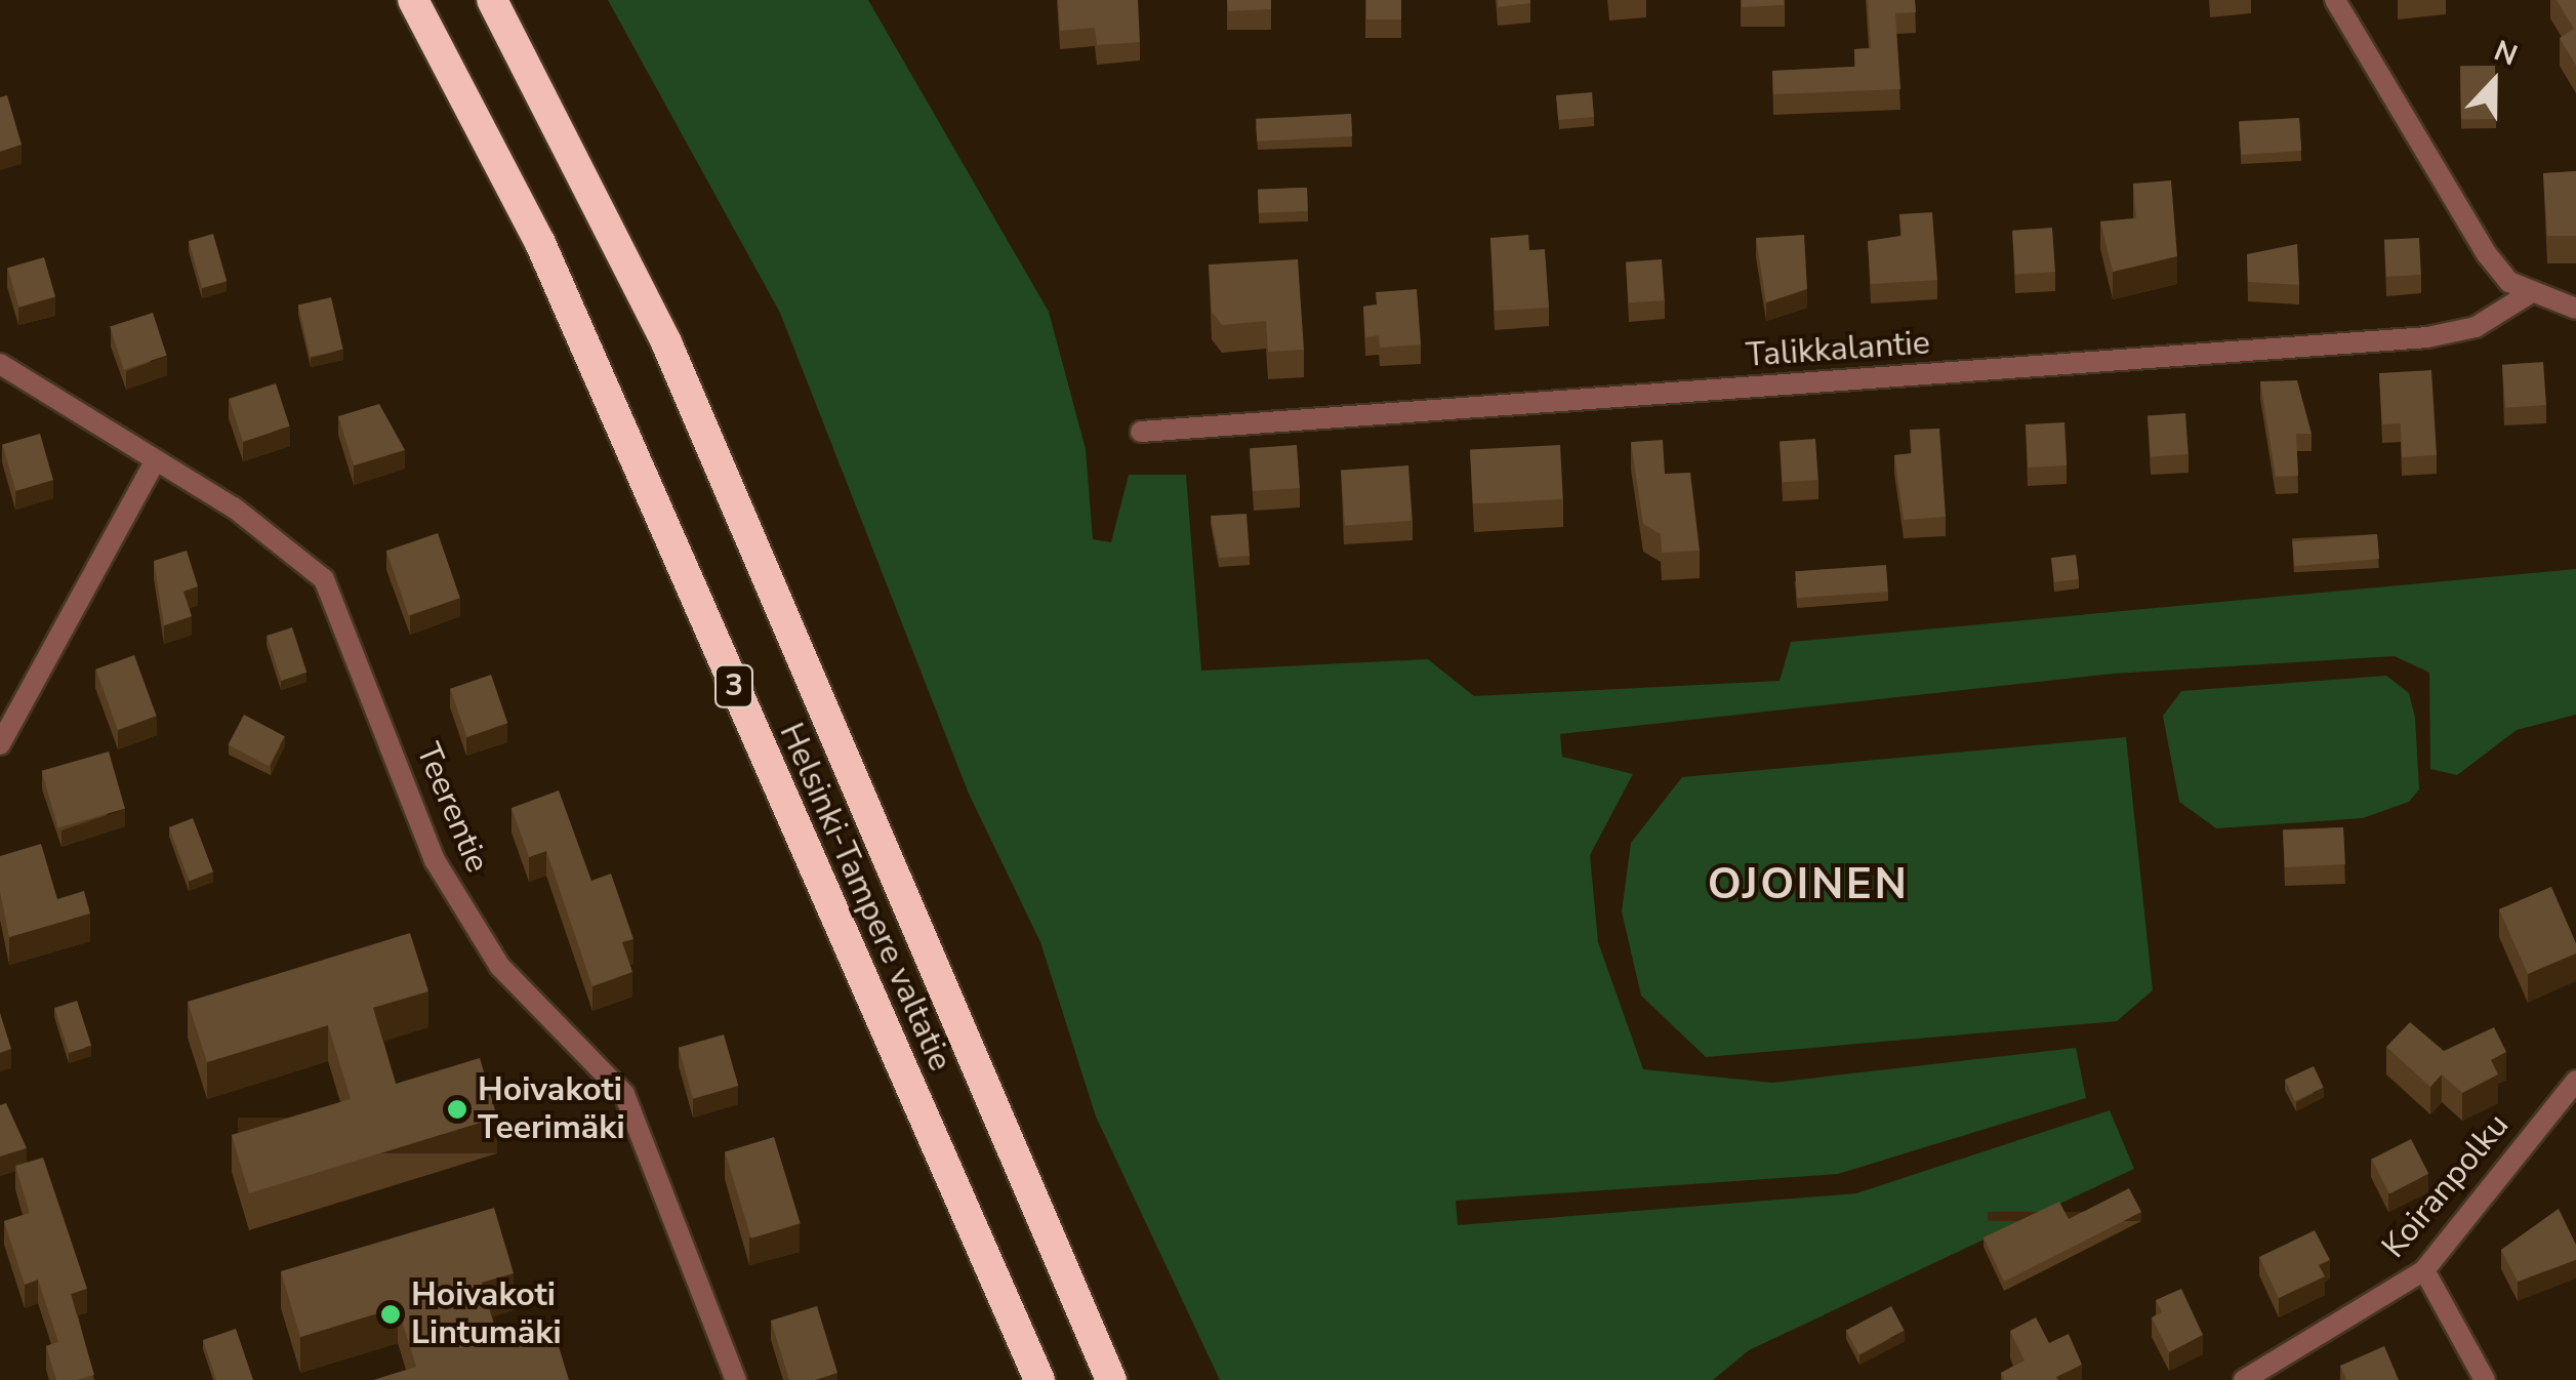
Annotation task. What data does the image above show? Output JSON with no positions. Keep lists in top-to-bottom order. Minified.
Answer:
{"streets":{"highway":["3","Helsinki-Tampere valtatie"],"street":["Talikkalantie","Teerentie","Koiranpolku"]},"districts":["OJOINEN"],"places":["Hoivakoti Teerimäki","Hoivakoti Lintumäki"],"north":"top"}
